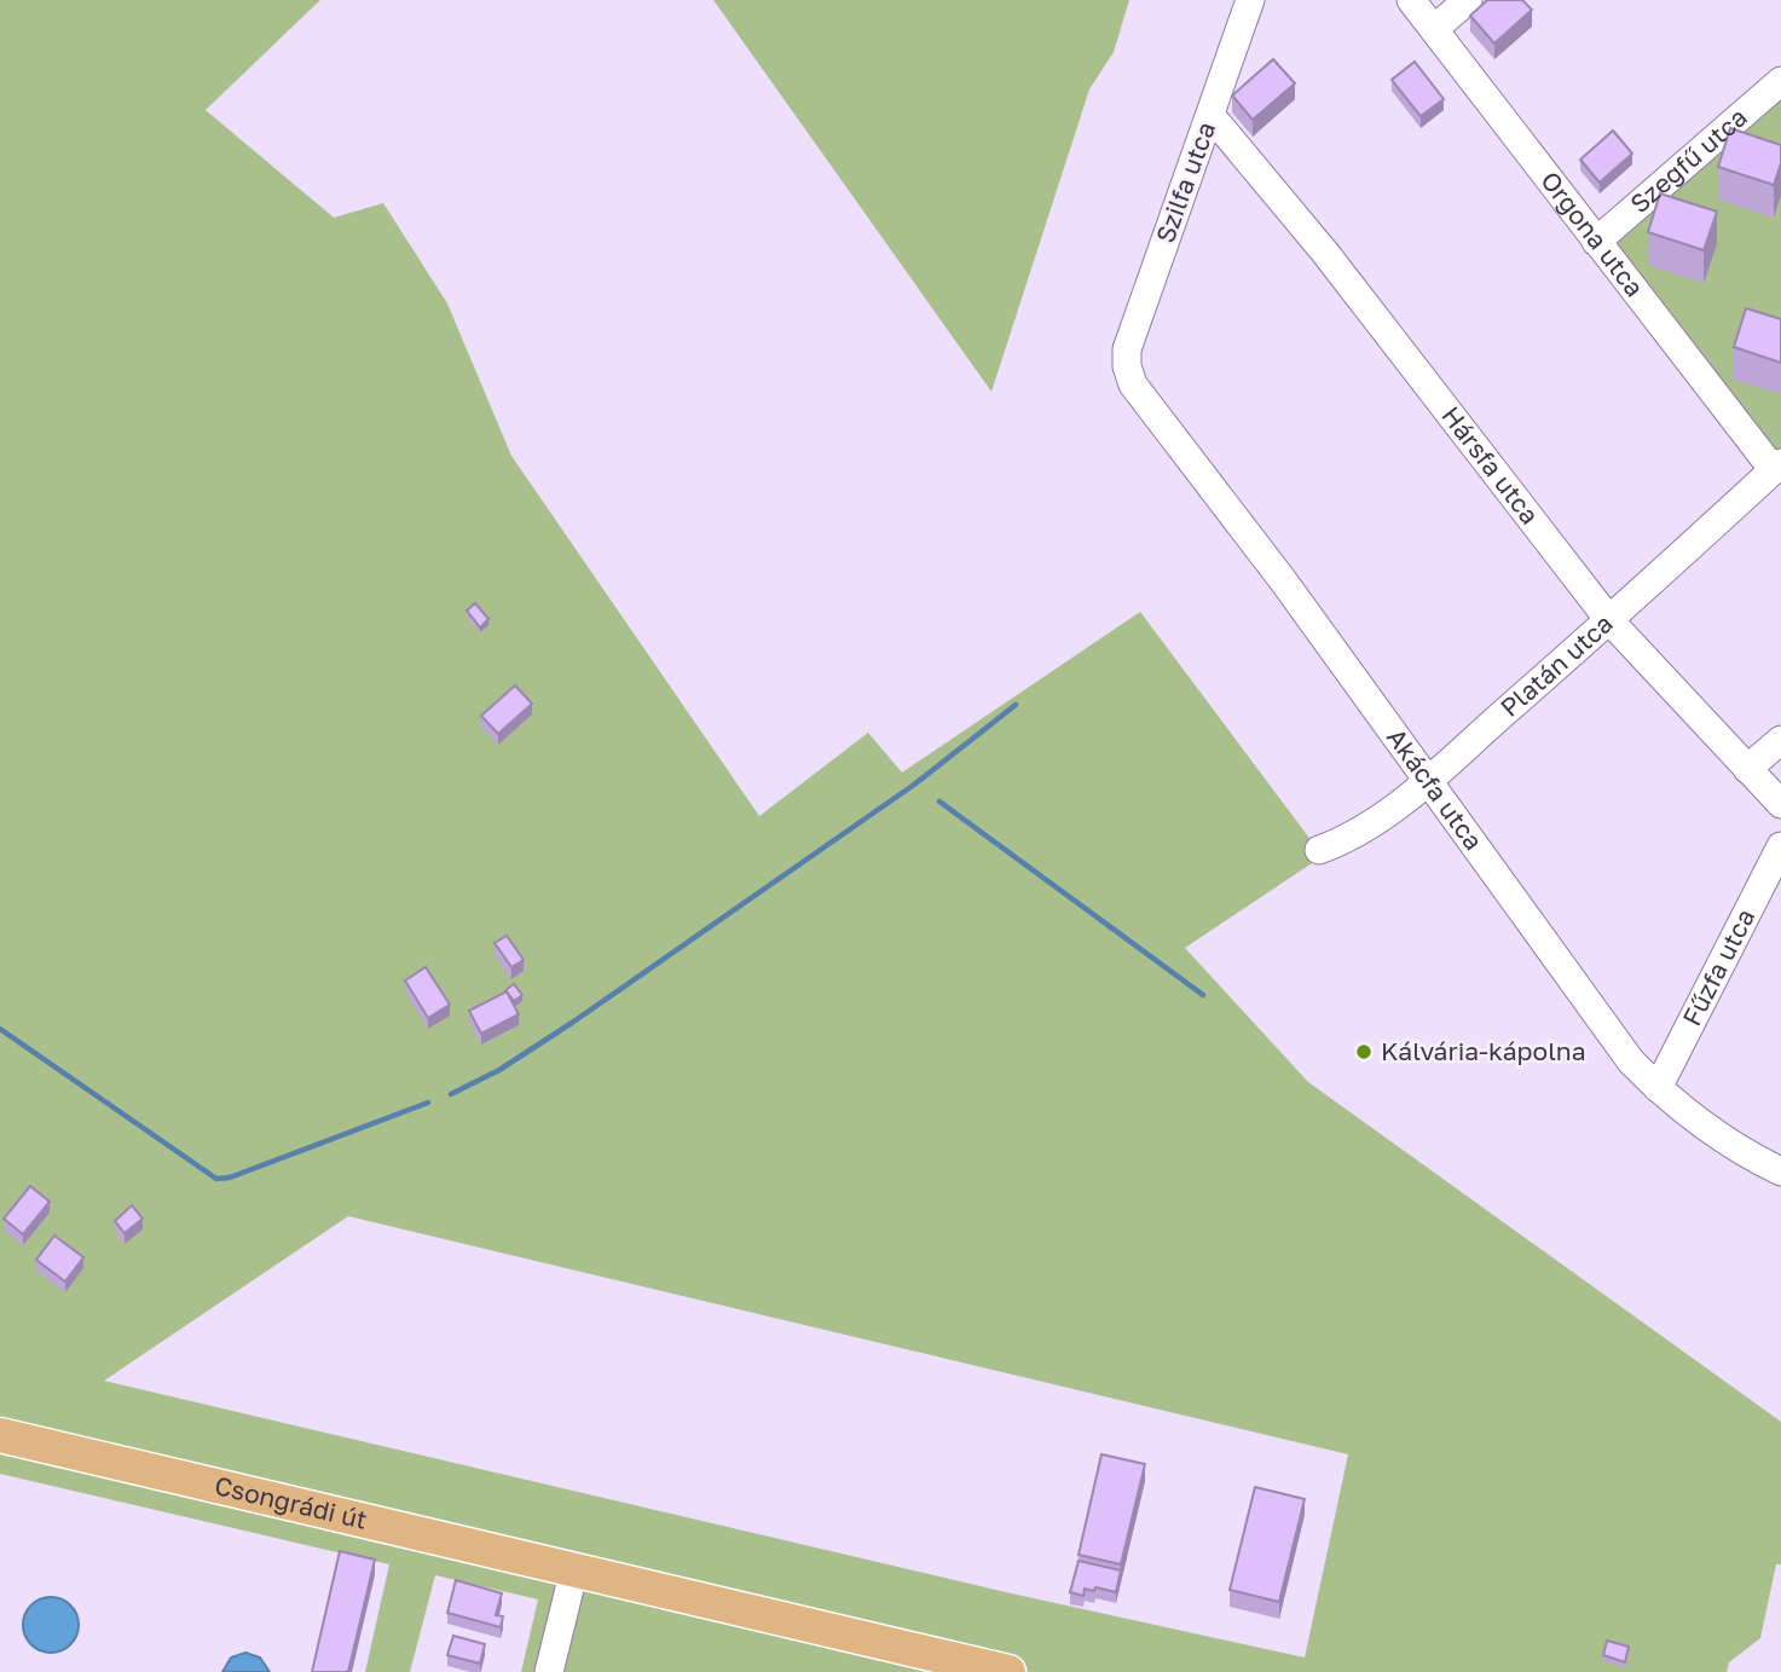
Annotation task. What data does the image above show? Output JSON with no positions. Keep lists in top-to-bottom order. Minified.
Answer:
{"streets":{"main road":["Csongrádi út"],"street":["Szegfű utca","Szilfa utca","Orgona utca","Hársfa utca","Platán utca","Akácfa utca","Fűzfa utca"]},"crossings":[["Szegfű utca","Orgona utca"],["Szilfa utca","Hársfa utca"],["Szilfa utca","Akácfa utca"],["Orgona utca","Platán utca"],["Hársfa utca","Platán utca"],["Platán utca","Akácfa utca"],["Akácfa utca","Fűzfa utca"]],"places":["Kálvária-kápolna"]}
